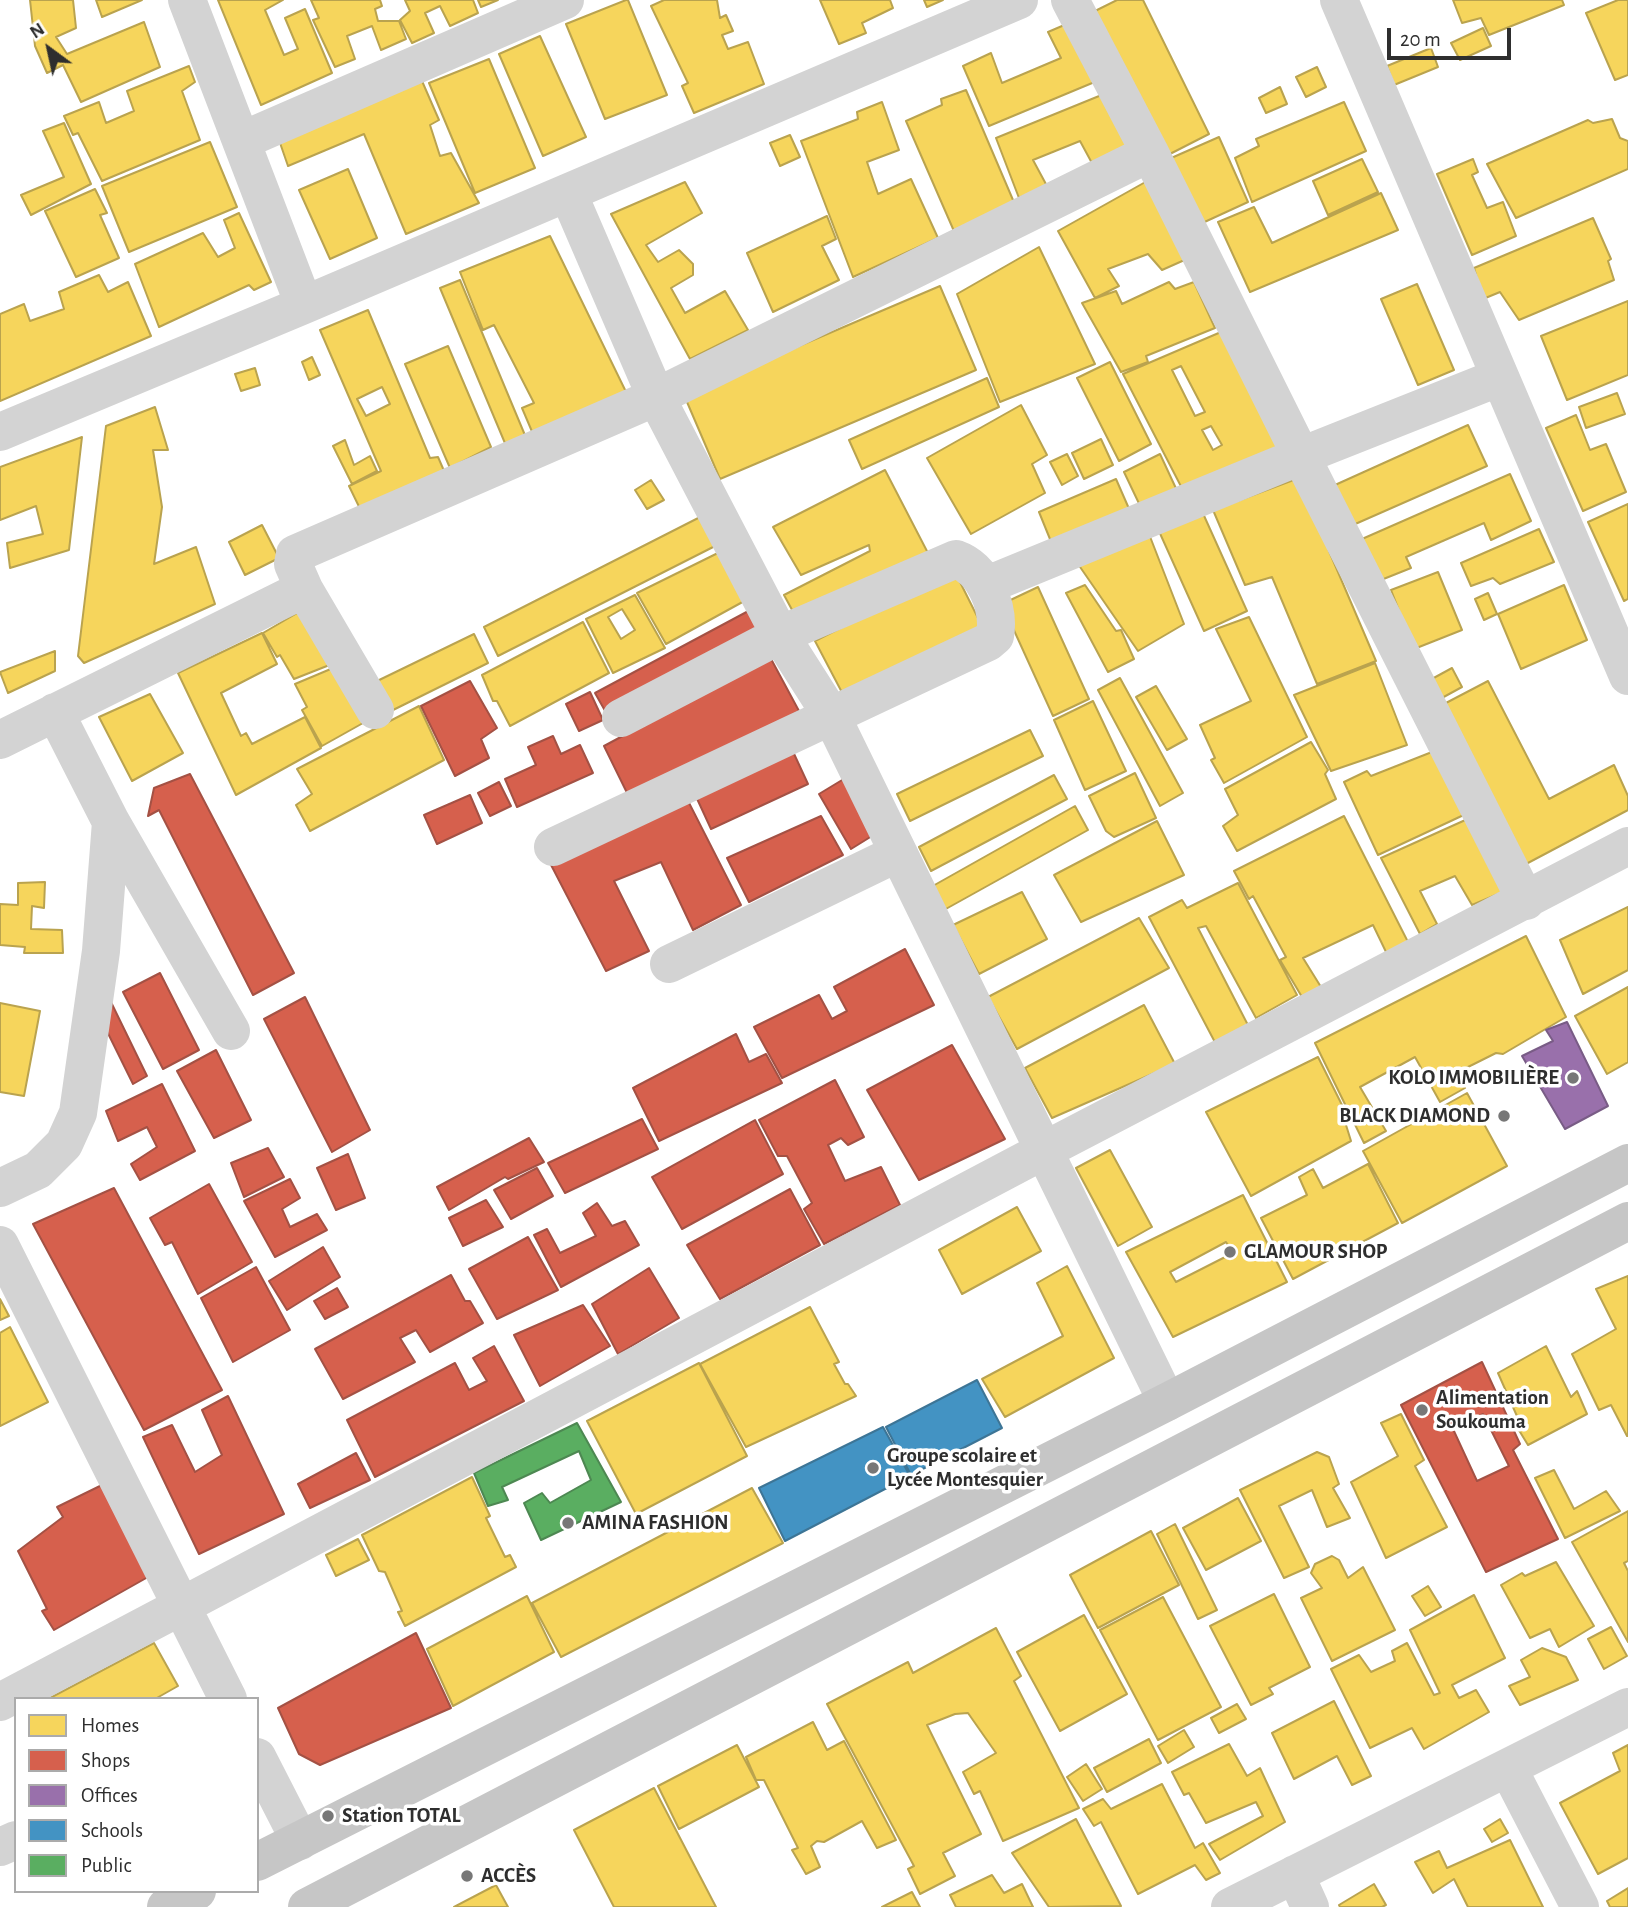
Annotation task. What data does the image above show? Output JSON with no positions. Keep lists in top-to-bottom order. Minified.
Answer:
{"places":["KOLO IMMOBILIÈRE","BLACK DIAMOND","GLAMOUR SHOP","Alimentation Soukouma","Groupe scolaire et Lycée Montesquier","AMINA FASHION","Station TOTAL","ACCÈS"],"legend":["Homes","Shops","Offices","Schools","Public"],"scale_bar":"20 m","north":"top left"}
